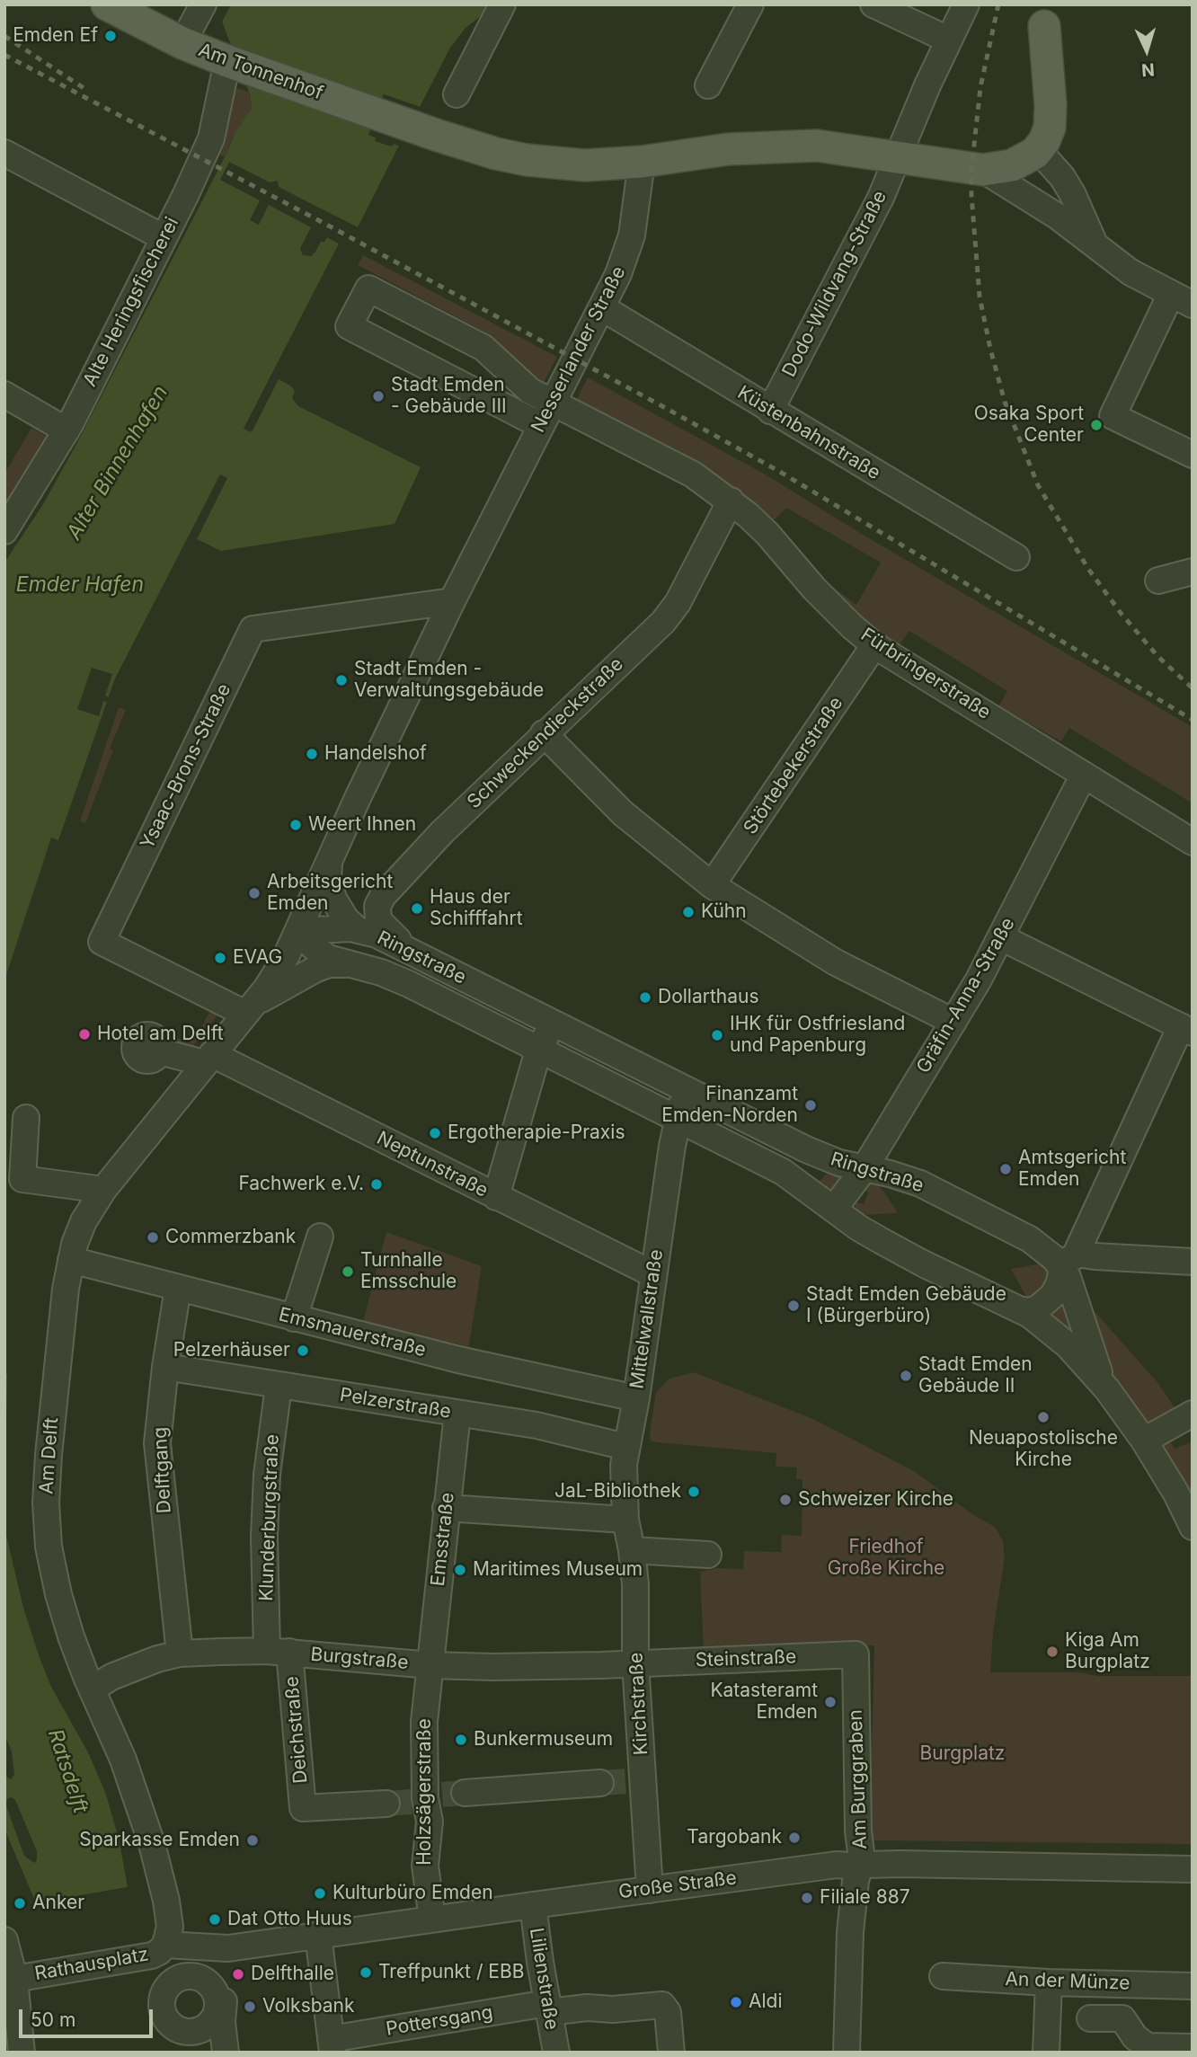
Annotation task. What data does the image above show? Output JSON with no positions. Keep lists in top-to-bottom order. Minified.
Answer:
{"streets":{"main road":["Am Tonnenhof"],"street":["Dodo-Wildvang-Straße","Alte Heringsfischerei","Nesserlander Straße","Küstenbahnstraße","Fürbringerstraße","Schweckendieckstraße","Störtebekerstraße","Ysaac-Brons-Straße","Ringstraße","Gräfin-Anna-Straße","Neptunstraße","Mittelwallstraße","Emsmauerstraße","Pelzerstraße","Am Delft","Delftgang","Klunderburgstraße","Emsstraße","Burgstraße","Steinstraße","Kirchstraße","Deichstraße","Am Burggraben","Holzsägerstraße","Große Straße","Rathausplatz","Lilienstraße","An der Münze","Pottersgang"]},"crossings":[["Am Tonnenhof","Alte Heringsfischerei"],["Am Tonnenhof","Nesserlander Straße"],["Dodo-Wildvang-Straße","Küstenbahnstraße"],["Nesserlander Straße","Küstenbahnstraße"],["Nesserlander Straße","Fürbringerstraße"],["Nesserlander Straße","Ysaac-Brons-Straße"],["Nesserlander Straße","Ringstraße"],["Nesserlander Straße","Am Delft"],["Fürbringerstraße","Schweckendieckstraße"],["Fürbringerstraße","Störtebekerstraße"],["Fürbringerstraße","Gräfin-Anna-Straße"],["Schweckendieckstraße","Ringstraße"],["Ysaac-Brons-Straße","Ringstraße"],["Ysaac-Brons-Straße","Am Delft"],["Ringstraße","Gräfin-Anna-Straße"],["Ringstraße","Mittelwallstraße"],["Ringstraße","Am Delft"],["Neptunstraße","Mittelwallstraße"],["Neptunstraße","Am Delft"],["Mittelwallstraße","Emsmauerstraße"],["Mittelwallstraße","Pelzerstraße"],["Mittelwallstraße","Kirchstraße"],["Emsmauerstraße","Am Delft"],["Emsmauerstraße","Delftgang"],["Pelzerstraße","Delftgang"],["Pelzerstraße","Klunderburgstraße"],["Pelzerstraße","Emsstraße"],["Am Delft","Burgstraße"],["Am Delft","Große Straße"],["Am Delft","Rathausplatz"],["Delftgang","Burgstraße"],["Klunderburgstraße","Burgstraße"],["Klunderburgstraße","Deichstraße"],["Emsstraße","Burgstraße"],["Emsstraße","Holzsägerstraße"],["Burgstraße","Steinstraße"],["Burgstraße","Kirchstraße"],["Burgstraße","Deichstraße"],["Burgstraße","Holzsägerstraße"],["Steinstraße","Kirchstraße"],["Steinstraße","Am Burggraben"],["Kirchstraße","Große Straße"],["Am Burggraben","Große Straße"],["Holzsägerstraße","Große Straße"],["Große Straße","Rathausplatz"],["Große Straße","Lilienstraße"],["Lilienstraße","Pottersgang"]],"water":["Alter Binnenhafen","Emder Hafen","Ratsdelft"],"parks":["Friedhof Große Kirche","Burgplatz"],"places":["Emden Ef","Stadt Emden - Gebäude III","Osaka Sport Center","Stadt Emden - Verwaltungsgebäude","Handelshof","Weert Ihnen","Arbeitsgericht Emden","Haus der Schifffahrt","Kühn","EVAG","Dollarthaus","Hotel am Delft","IHK für Ostfriesland und Papenburg","Finanzamt Emden-Norden","Ergotherapie-Praxis","Amtsgericht Emden","Fachwerk e.V.","Commerzbank","Turnhalle Emsschule","Stadt Emden Gebäude I (Bürgerbüro)","Pelzerhäuser","Stadt Emden Gebäude II","Neuapostolische Kirche","JaL-Bibliothek","Schweizer Kirche","Maritimes Museum","Kiga Am Burgplatz","Katasteramt Emden","Bunkermuseum","Targobank","Sparkasse Emden","Kulturbüro Emden","Filiale 887","Anker","Dat Otto Huus","Treffpunkt / EBB","Delfthalle","Aldi","Volksbank"],"scale_bar":"50 m","north":"bottom"}
